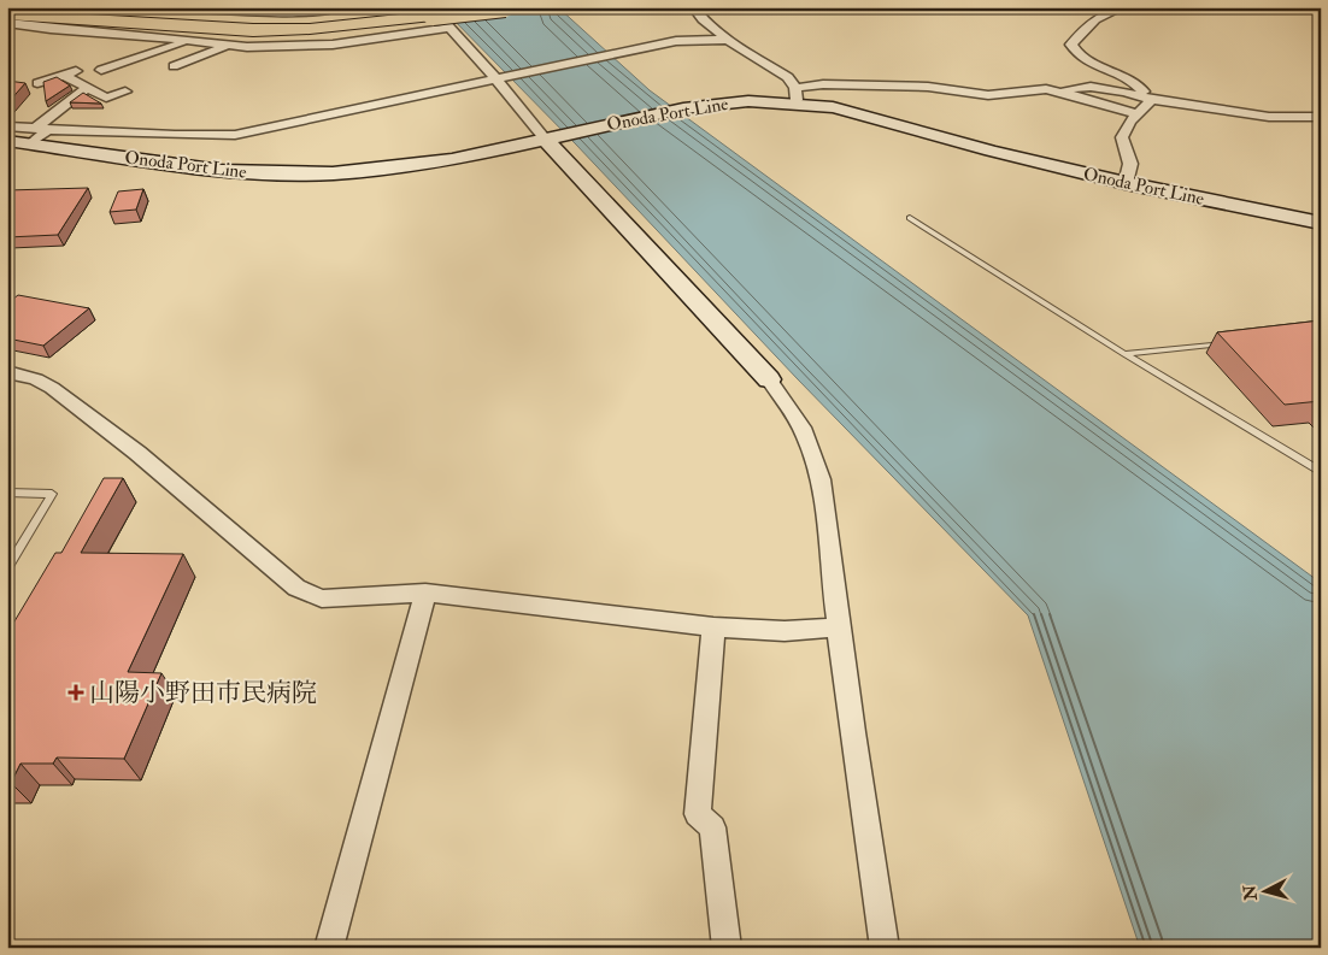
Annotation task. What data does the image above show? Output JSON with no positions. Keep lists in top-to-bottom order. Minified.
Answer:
{"streets":{"main road":["Onoda Port Line"]},"places":{"health":["山陽小野田市民病院"]},"north":"left"}
